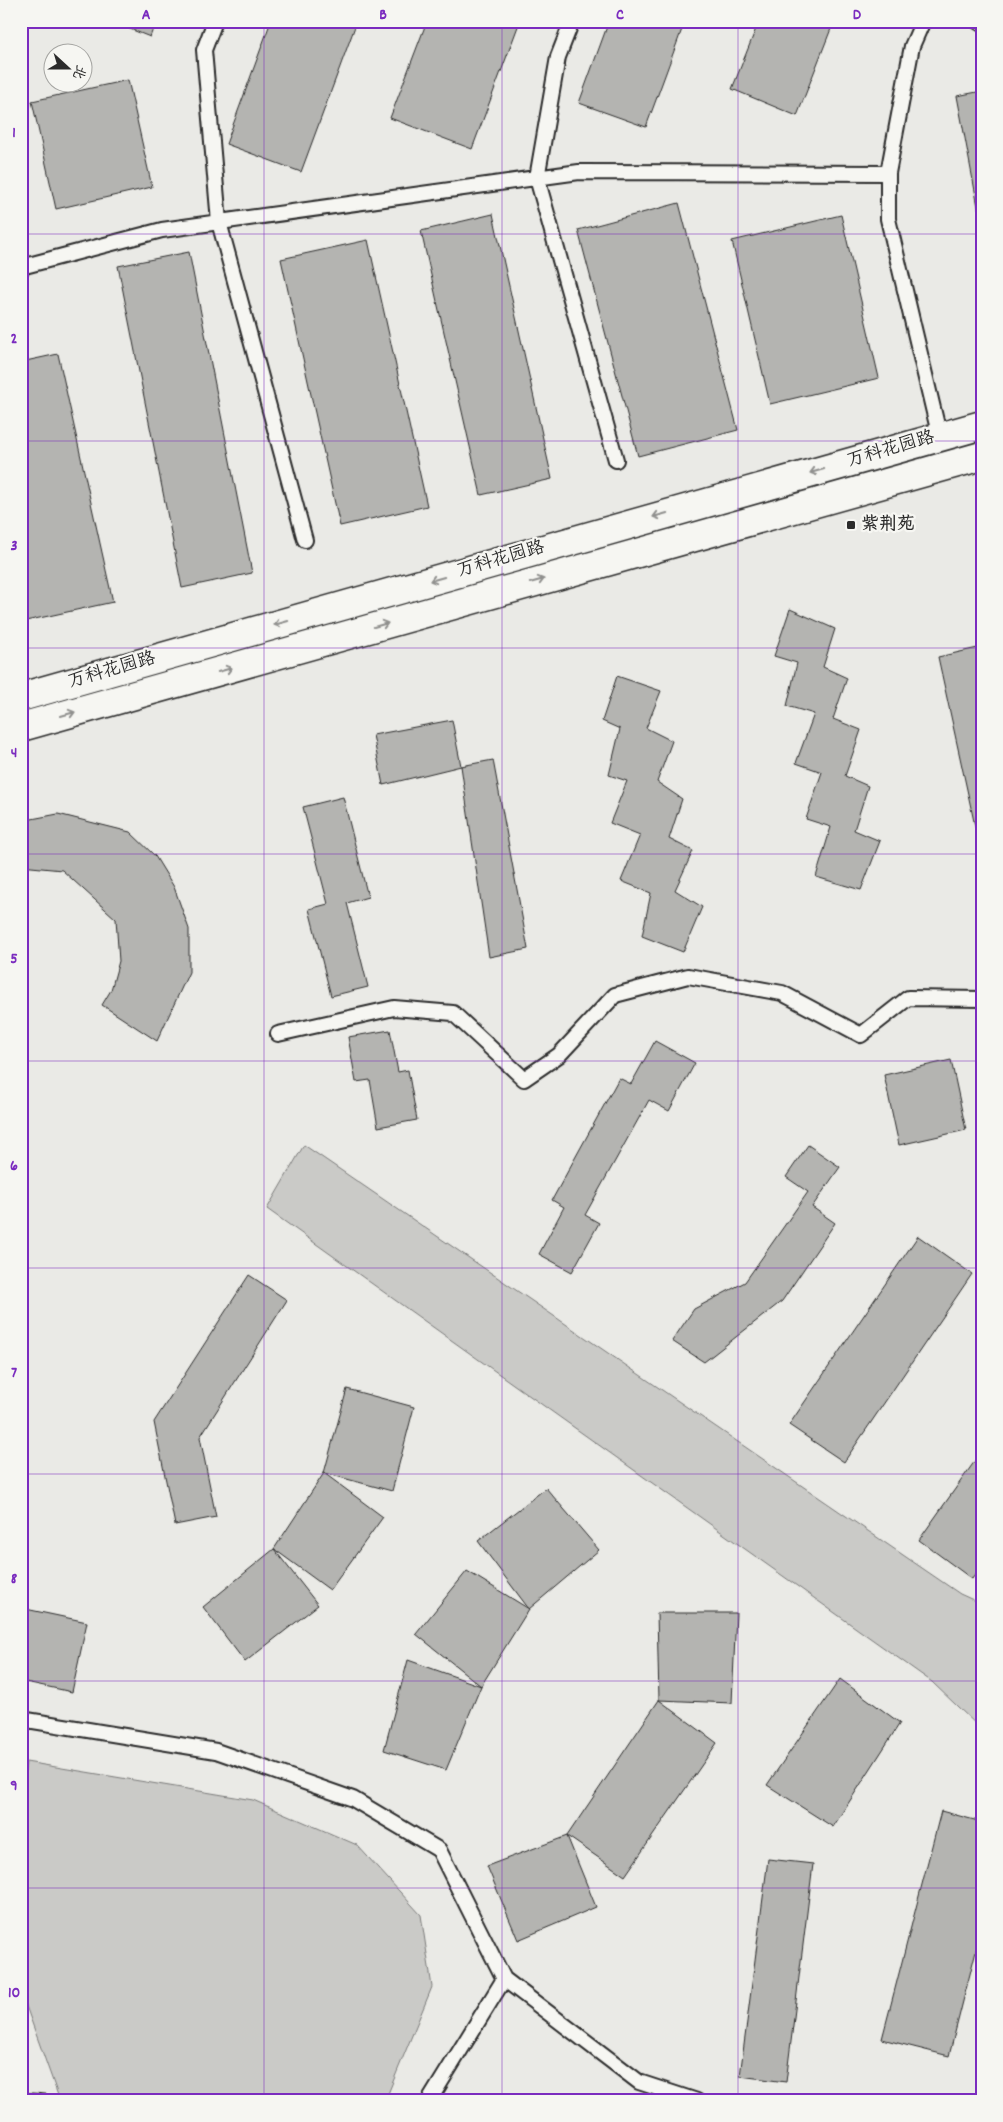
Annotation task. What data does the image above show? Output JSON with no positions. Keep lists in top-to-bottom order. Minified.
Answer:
{"streets":{"street":["万科花园路"]},"places":{"transit":["紫荆苑"]},"north":"right","grid":{"columns":["A","B","C","D"],"rows":["1","2","3","4","5","6","7","8","9","10"]}}
